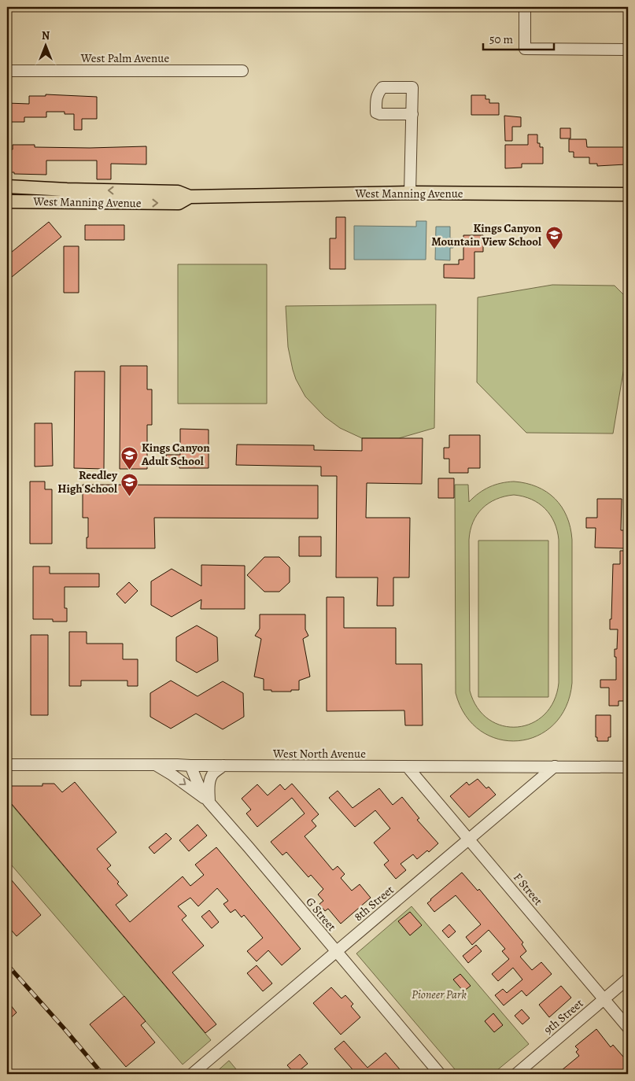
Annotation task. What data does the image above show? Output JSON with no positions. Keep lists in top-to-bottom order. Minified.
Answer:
{"streets":{"main road":["West Manning Avenue"],"street":["West Palm Avenue","West North Avenue","F Street","8th Street","G Street","9th Street"]},"crossings":[["West North Avenue","F Street"],["West North Avenue","8th Street"],["West North Avenue","G Street"],["F Street","8th Street"],["F Street","9th Street"],["8th Street","G Street"]],"parks":["Pioneer Park"],"places":{"school or university":["Kings Canyon Mountain View School","Kings Canyon Adult School","Reedley High School"]},"scale_bar":"50 m","north":"top"}
